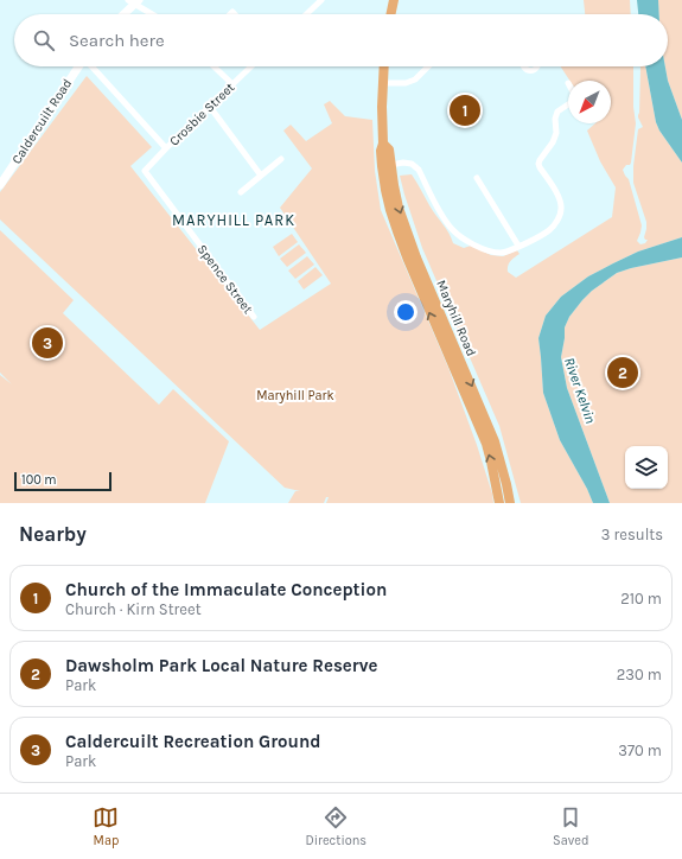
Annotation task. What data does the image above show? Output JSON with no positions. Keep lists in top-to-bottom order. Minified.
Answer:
{"streets":{"main road":["Maryhill Road"],"street":["Crosbie Street","Caldercuilt Road","Spence Street"]},"crossings":[["Crosbie Street","Spence Street"]],"districts":["MARYHILL PARK"],"water":["River Kelvin"],"parks":["Maryhill Park"],"scale_bar":"100 m","north":"bottom left","page":{"search":"Search here","pins":["1","3","2"],"scale":"100 m","heading":["Nearby","3 results"],"list":[{"mark":"1","name":"Church of the Immaculate Conception","note":"Church · Kirn Street","value":"210 m"},{"mark":"2","name":"Dawsholm Park Local Nature Reserve","note":"Park","value":"230 m"},{"mark":"3","name":"Caldercuilt Recreation Ground","note":"Park","value":"370 m"}],"nav":["Map","Directions","Saved"]}}
